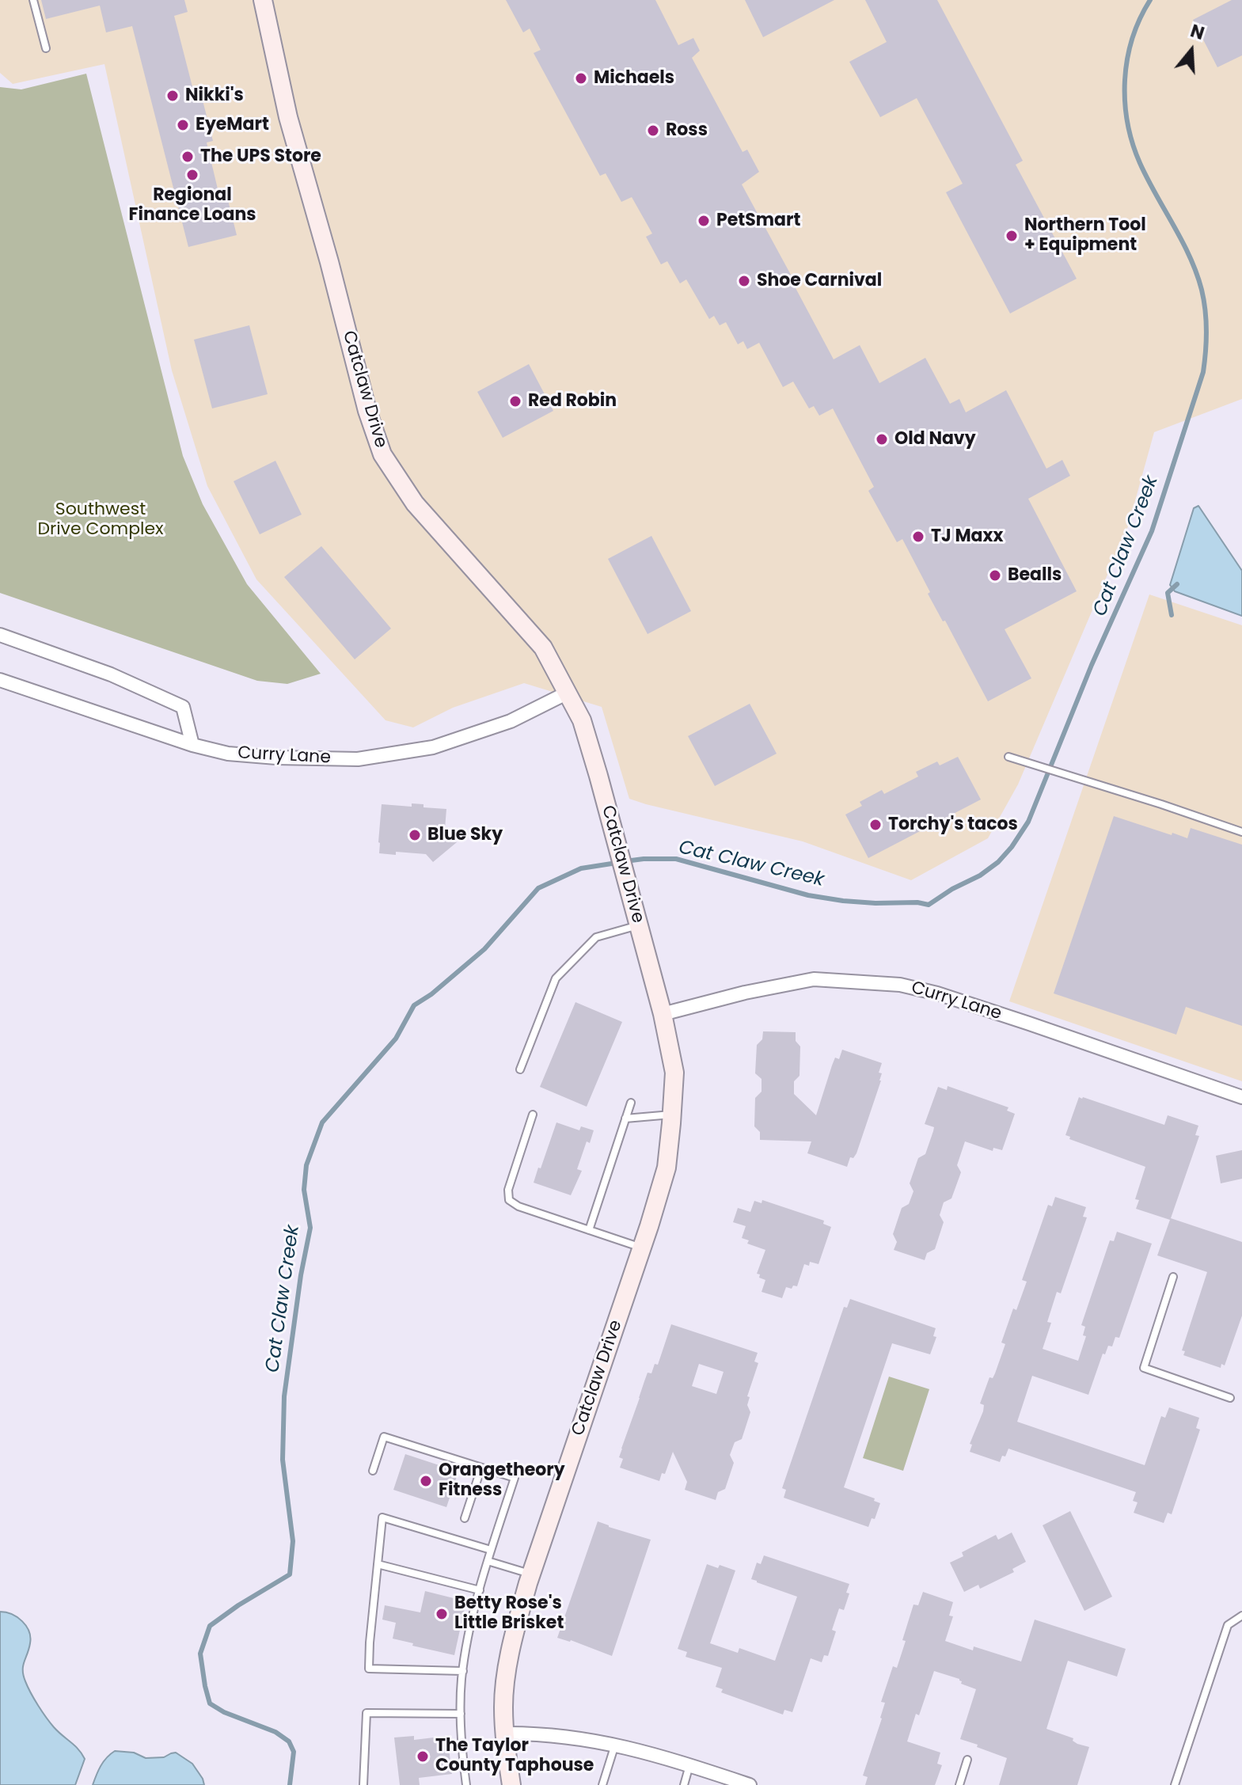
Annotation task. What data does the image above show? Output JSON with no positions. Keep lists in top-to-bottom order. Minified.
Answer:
{"streets":{"street":["Catclaw Drive","Curry Lane"]},"crossings":[["Catclaw Drive","Curry Lane"]],"water":["Cat Claw Creek"],"parks":["Southwest Drive Complex"],"places":["Michaels","Nikki's","EyeMart","Ross","The UPS Store","Regional Finance Loans","PetSmart","Northern Tool + Equipment","Shoe Carnival","Red Robin","Old Navy","TJ Maxx","Bealls","Torchy's tacos","Blue Sky","Orangetheory Fitness","Betty Rose's Little Brisket","The Taylor County Taphouse"],"north":"top"}
